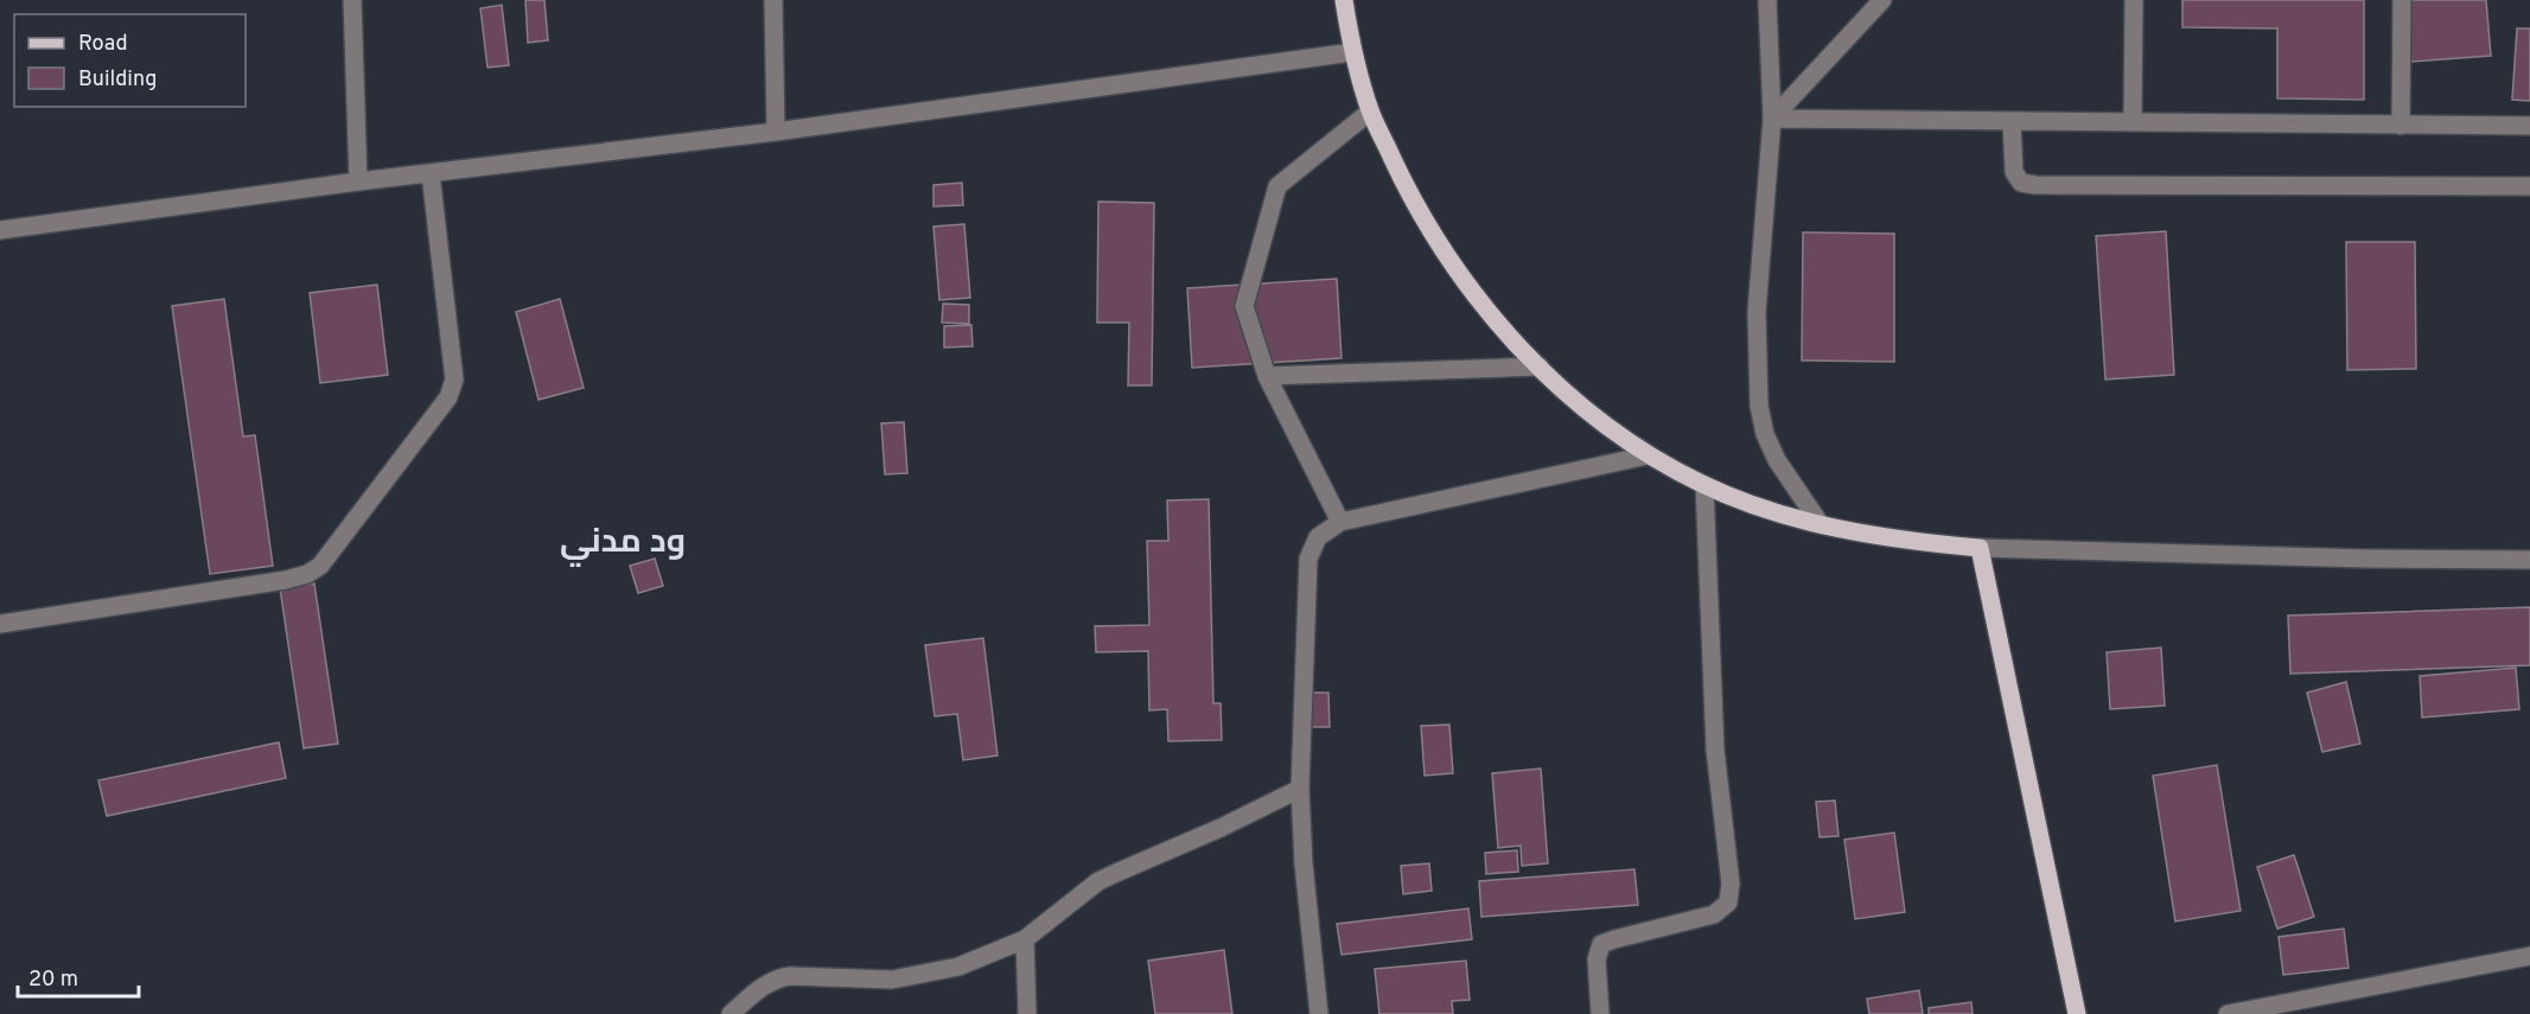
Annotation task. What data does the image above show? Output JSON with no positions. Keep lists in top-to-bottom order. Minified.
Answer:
{"districts":["ود مدني"],"legend":["Road","Building"],"scale_bar":"20 m"}
